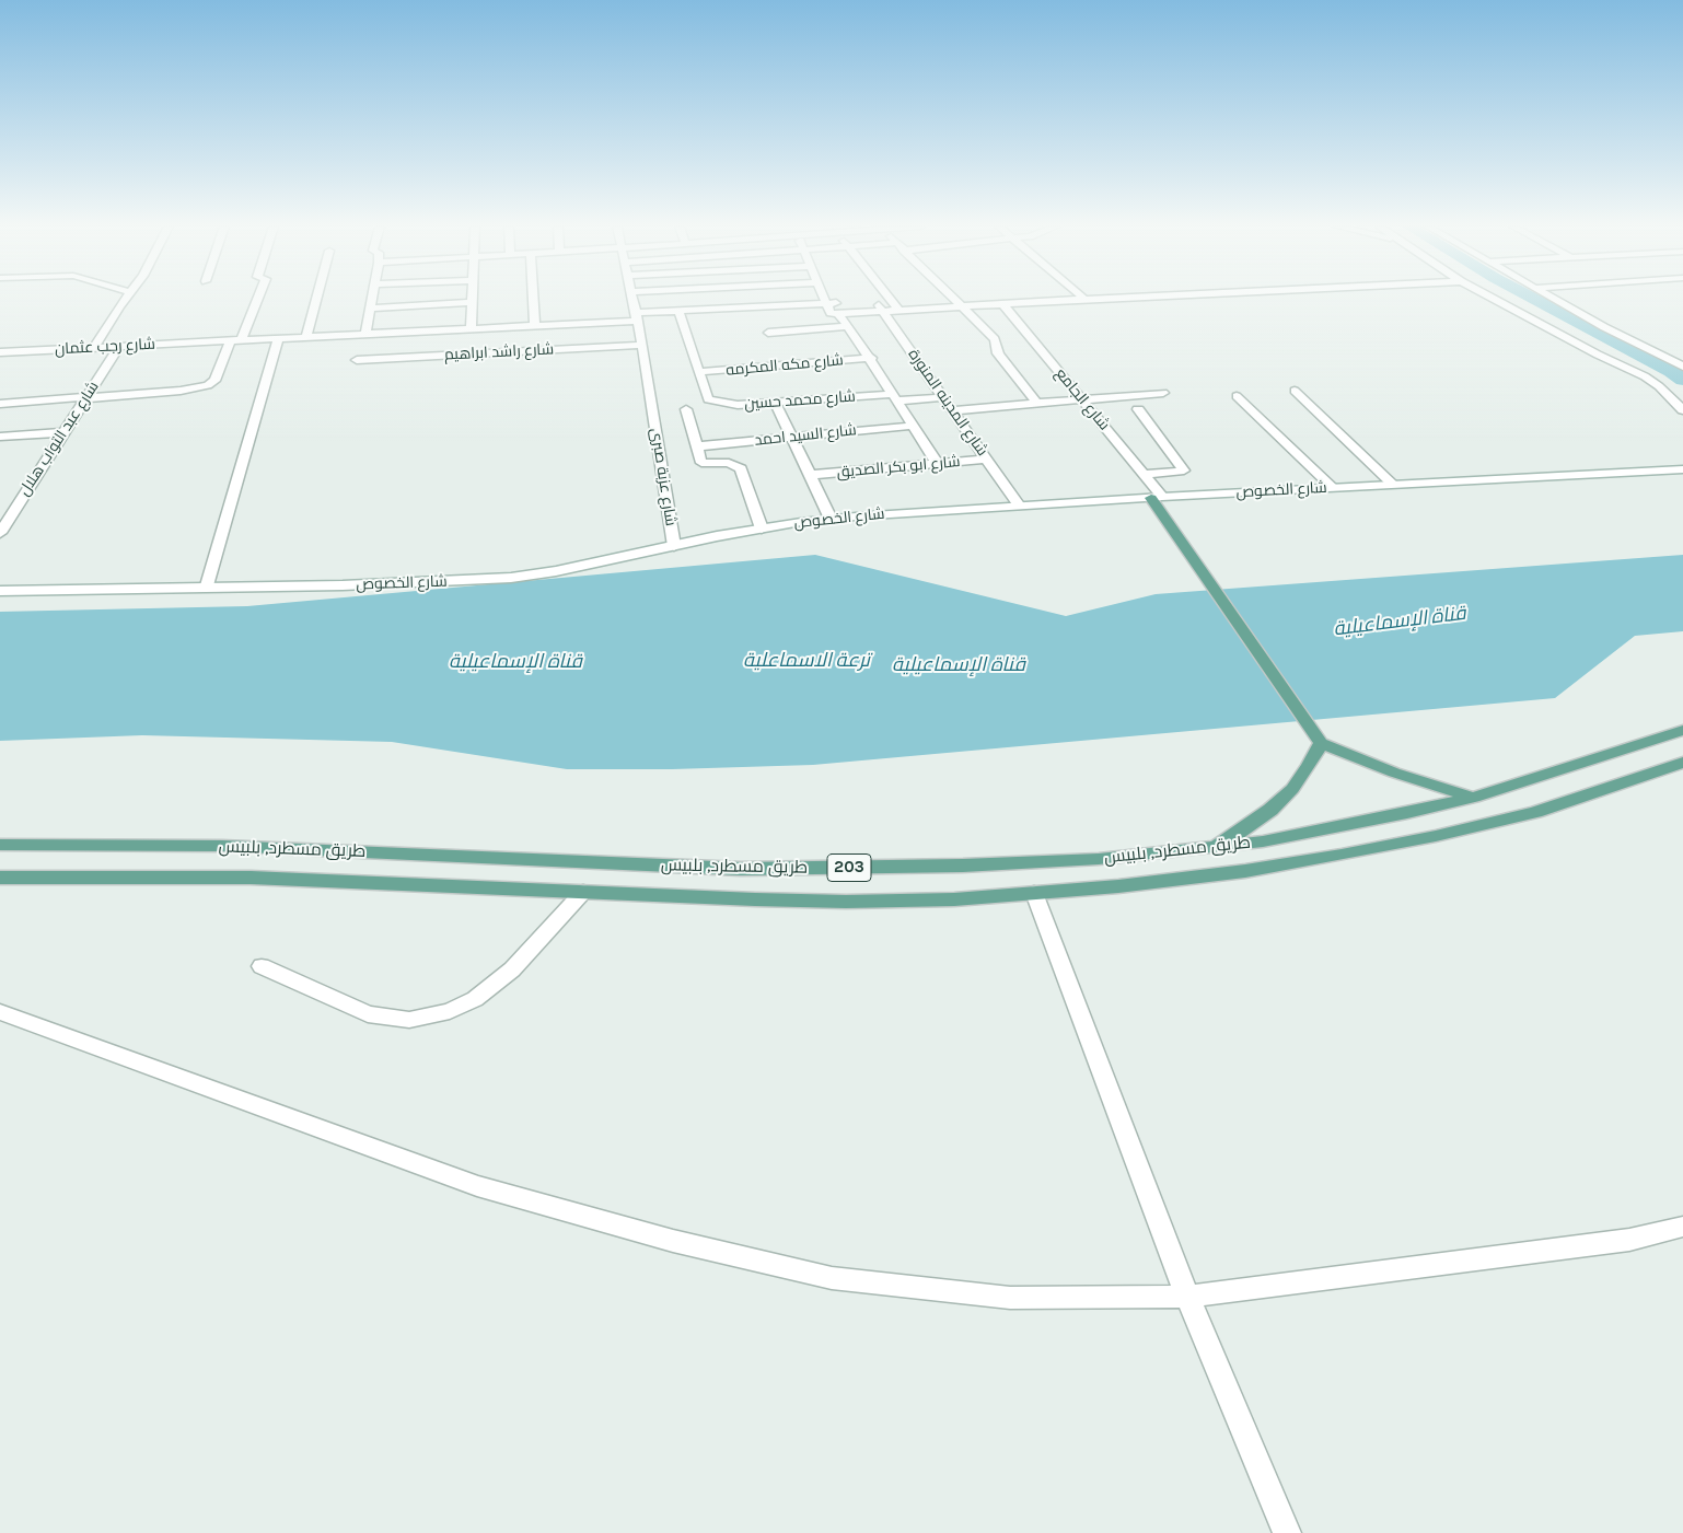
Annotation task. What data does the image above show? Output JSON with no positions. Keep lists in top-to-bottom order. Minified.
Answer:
{"streets":{"main road":["طريق مسطرد, بلبيس","203"],"street":["شارع رجب عثمان","شارع راشد ابراهيم","شارع مكه المكرمه","شارع الجامع","شارع محمد حسين","شارع المدينه المنورة","شارع السيد احمد","شارع عبد التواب هلال","شارع ابو بكر الصديق","شارع عزبة صبرى","شارع الخصوص"]},"crossings":[["شارع رجب عثمان","شارع مكه المكرمه"],["شارع رجب عثمان","شارع عبد التواب هلال"],["شارع رجب عثمان","شارع عزبة صبرى"],["شارع راشد ابراهيم","شارع عزبة صبرى"],["شارع مكه المكرمه","شارع محمد حسين"],["شارع مكه المكرمه","شارع السيد احمد"],["شارع مكه المكرمه","شارع ابو بكر الصديق"],["شارع الجامع","شارع الخصوص"],["شارع محمد حسين","شارع المدينه المنورة"],["شارع المدينه المنورة","شارع ابو بكر الصديق"],["شارع المدينه المنورة","شارع الخصوص"],["شارع عزبة صبرى","شارع الخصوص"]],"water":["قناة الإسماعيلية","ترعة الاسماعلية"]}
